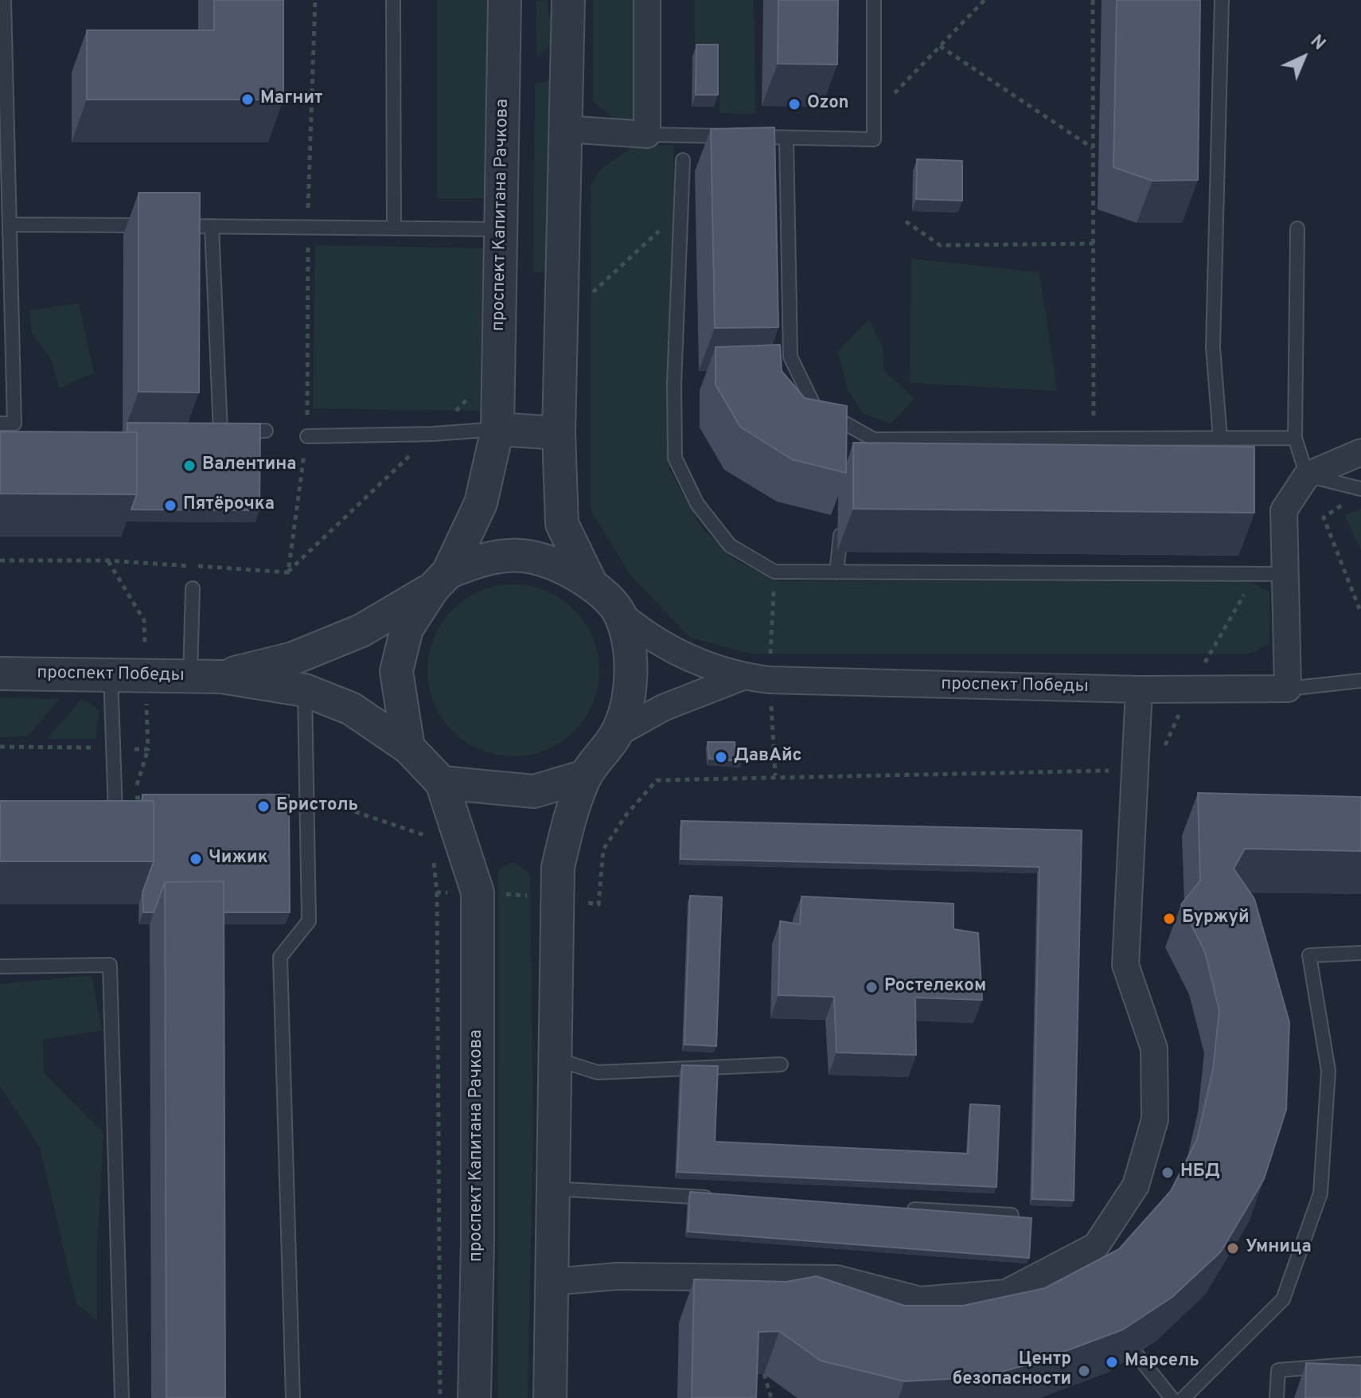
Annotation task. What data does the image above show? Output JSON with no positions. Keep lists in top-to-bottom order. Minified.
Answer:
{"streets":{"street":["проспект Капитана Рачкова","проспект Победы"]},"places":["Магнит","Ozon","Валентина","Пятёрочка","ДавАйс","Бристоль","Чижик","Буржуй","Ростелеком","НБД","Умница","Марсель","Центр безопасности"],"north":"top right"}
